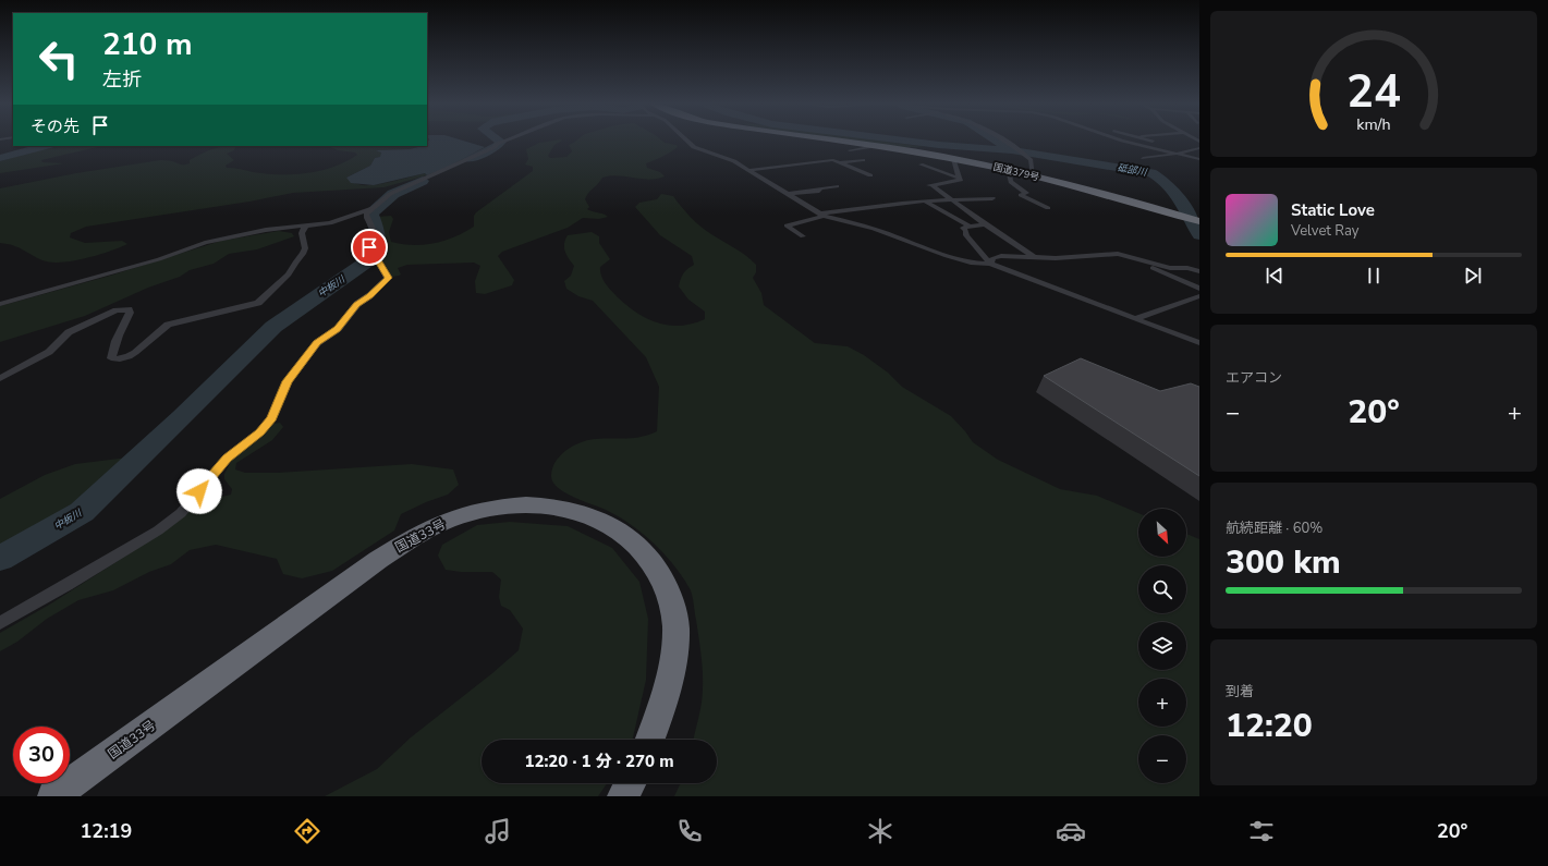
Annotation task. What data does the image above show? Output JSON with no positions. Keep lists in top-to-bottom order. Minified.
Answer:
{"streets":{"highway":["国道379号","国道33号"]},"water":["砥部川","中板川"],"north":"bottom right","page":{"turn":["210 m","左折"],"then":"その先","song":["Static Love","Velvet Ray"],"tile":["エアコン",["航続距離 · 60%","300 km"],["到着","12:20"]],"heat":["−","20°","+"],"map_buttons":["+","−"],"limit":"30","trip":"12:20 · 1 分 · 270 m","tabs":["12:19","20°"],"gauge":["24","km/h"]}}
